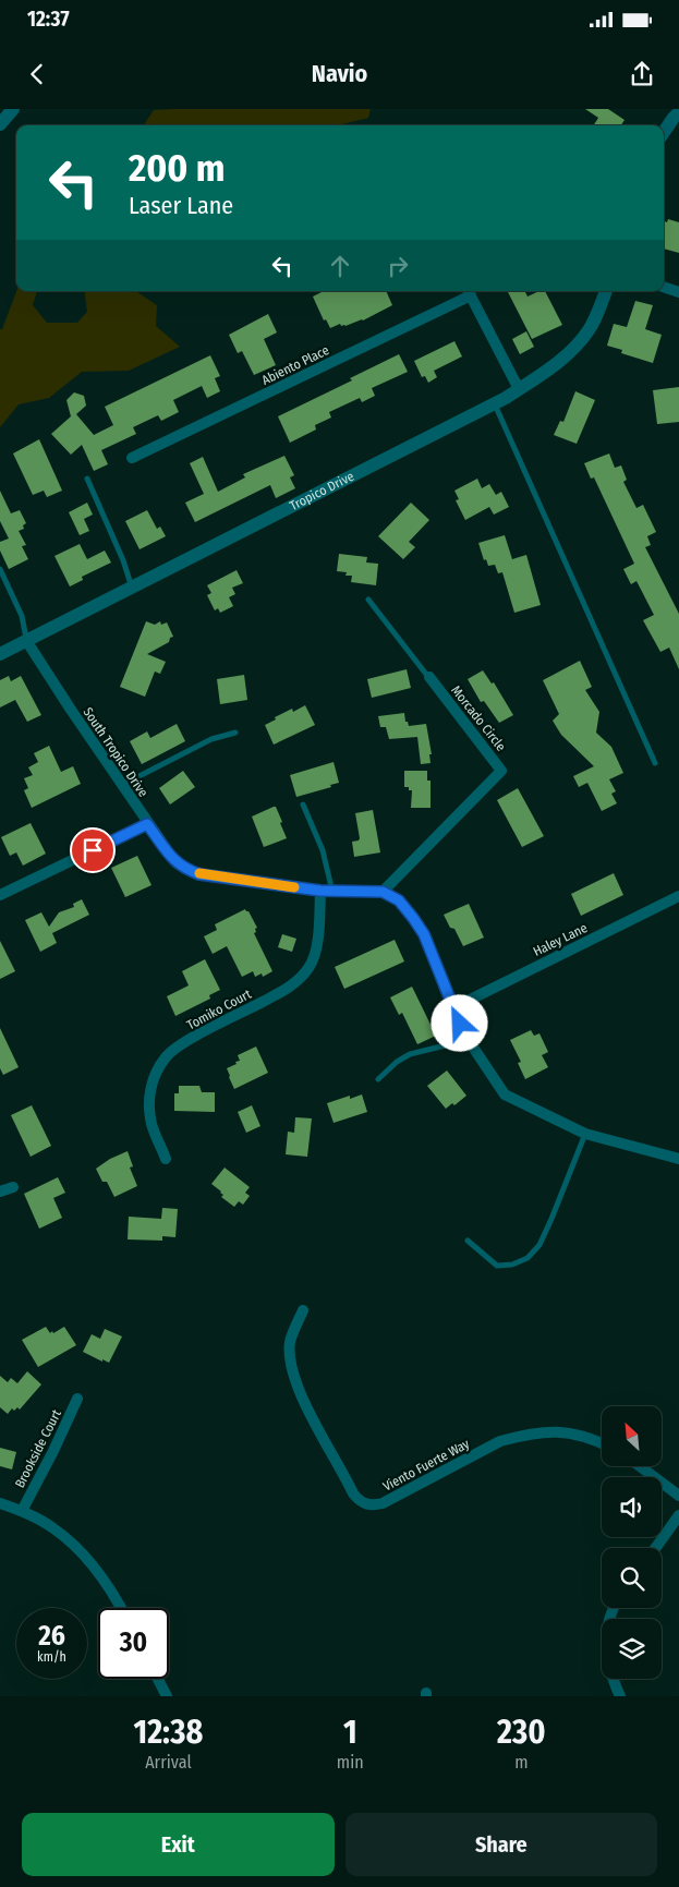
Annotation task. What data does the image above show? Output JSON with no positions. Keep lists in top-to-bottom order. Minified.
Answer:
{"streets":{"street":["Abiento Place","Tropico Drive","Morcado Circle","South Tropico Drive","Haley Lane","Tomiko Court","Brookside Court","Viento Fuerte Way"]},"crossings":[["Abiento Place","Tropico Drive"],["Tropico Drive","South Tropico Drive"],["Morcado Circle","South Tropico Drive"],["South Tropico Drive","Tomiko Court"]],"north":"top left","page":{"status":"12:37","header":"Navio","turn":["200 m","Laser Lane"],"speed":"26 km/h","limit":"30","eta":["12:38","Arrival","1","min","230","m"],"buttons":["Exit","Share"]}}
